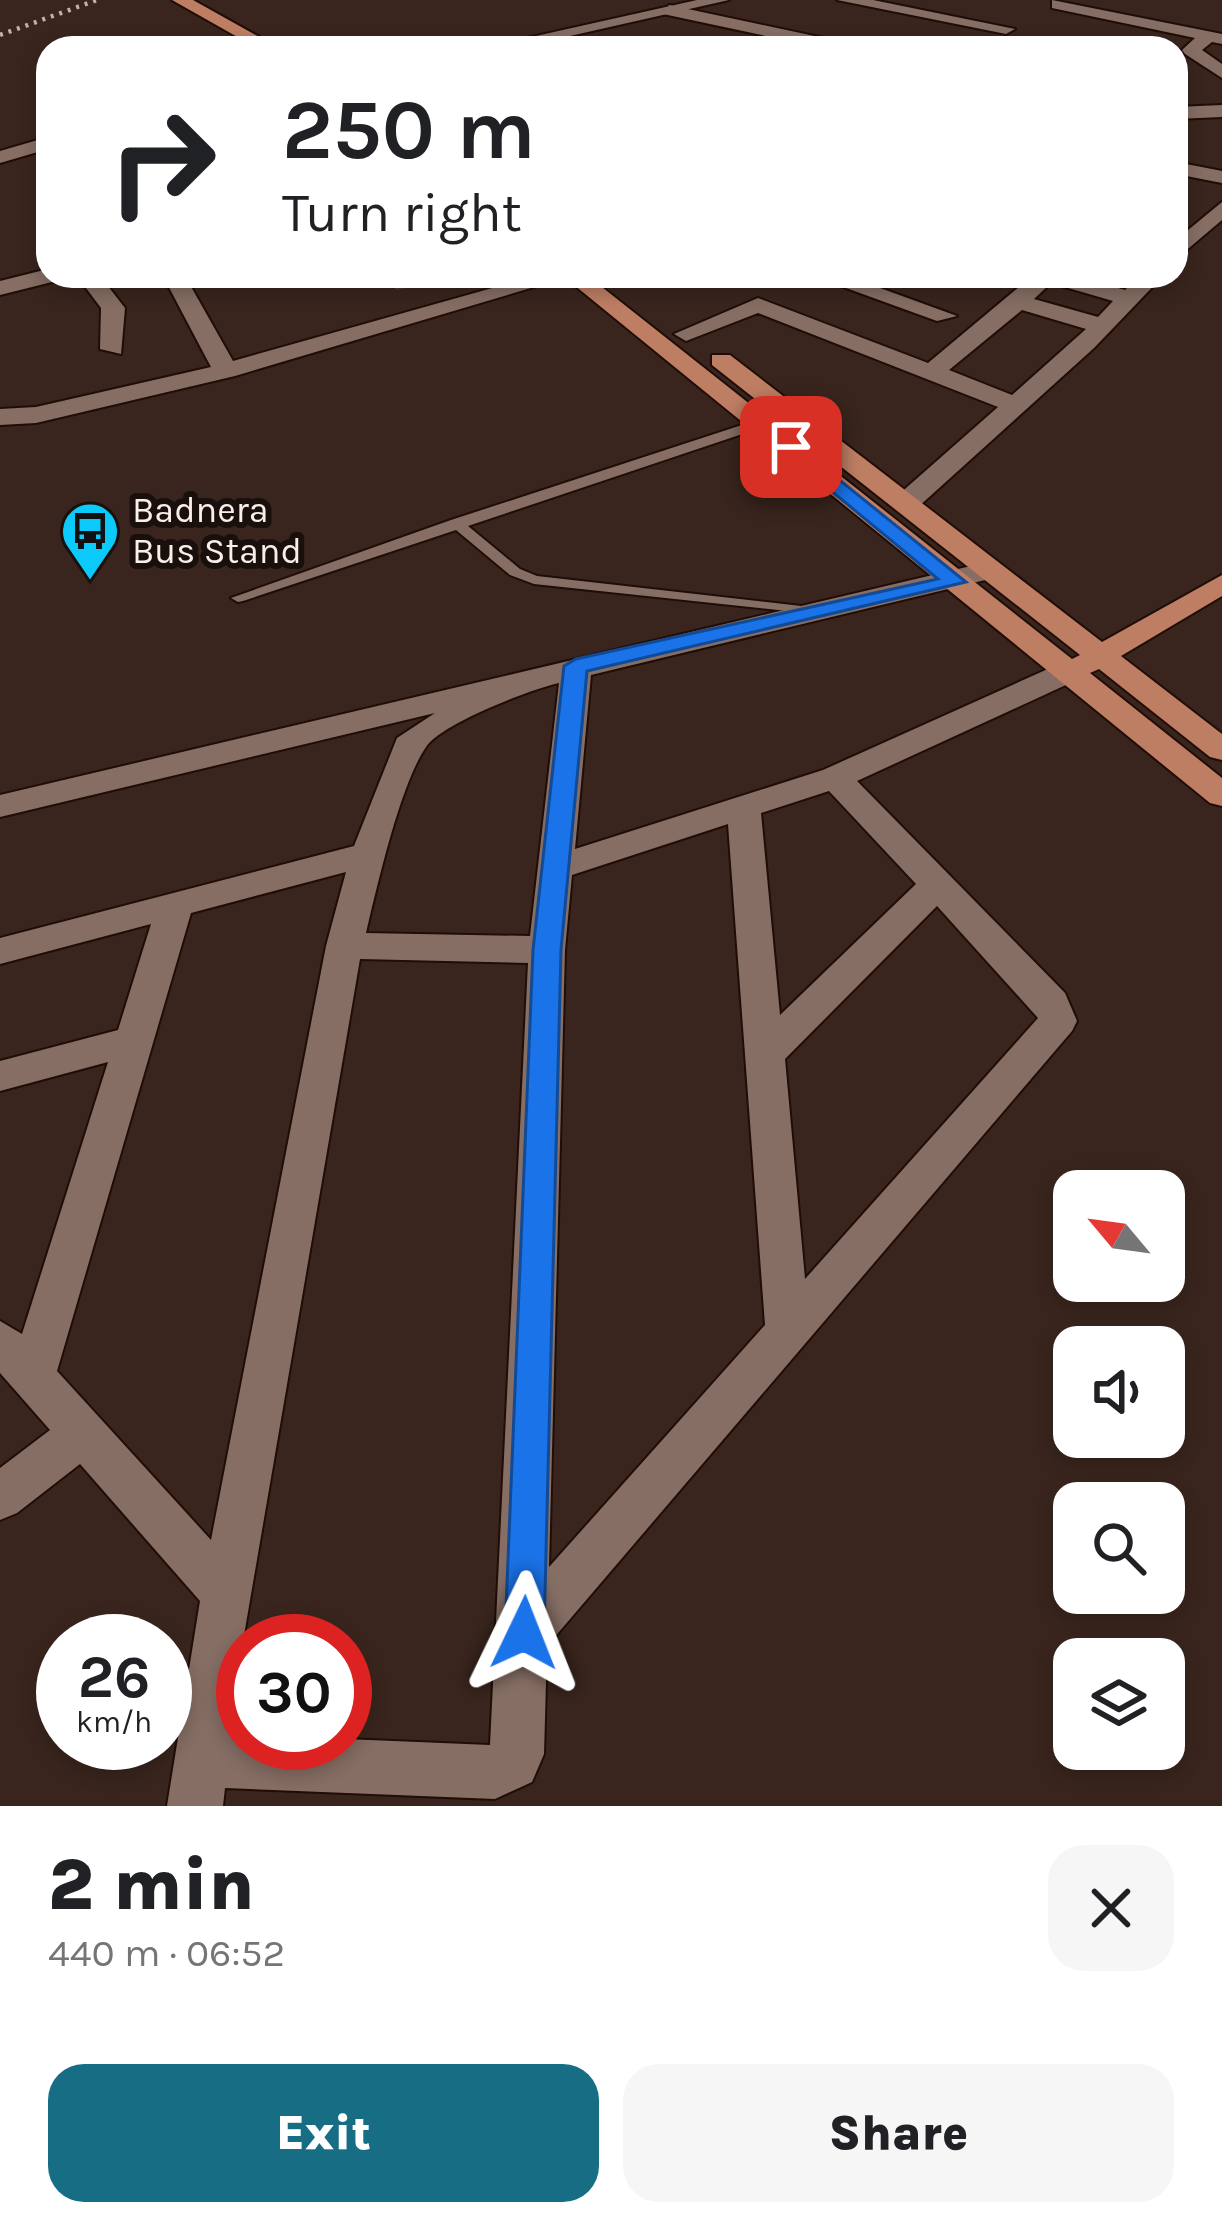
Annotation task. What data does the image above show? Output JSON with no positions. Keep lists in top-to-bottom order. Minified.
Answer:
{"places":{"bus stop":["Badnera Bus Stand"]},"north":"top left","page":{"turn":["250 m","Turn right"],"speed":"26 km/h","limit":"30","heading":["2 min","440 m · 06:52"],"buttons":["Exit","Share"]}}
